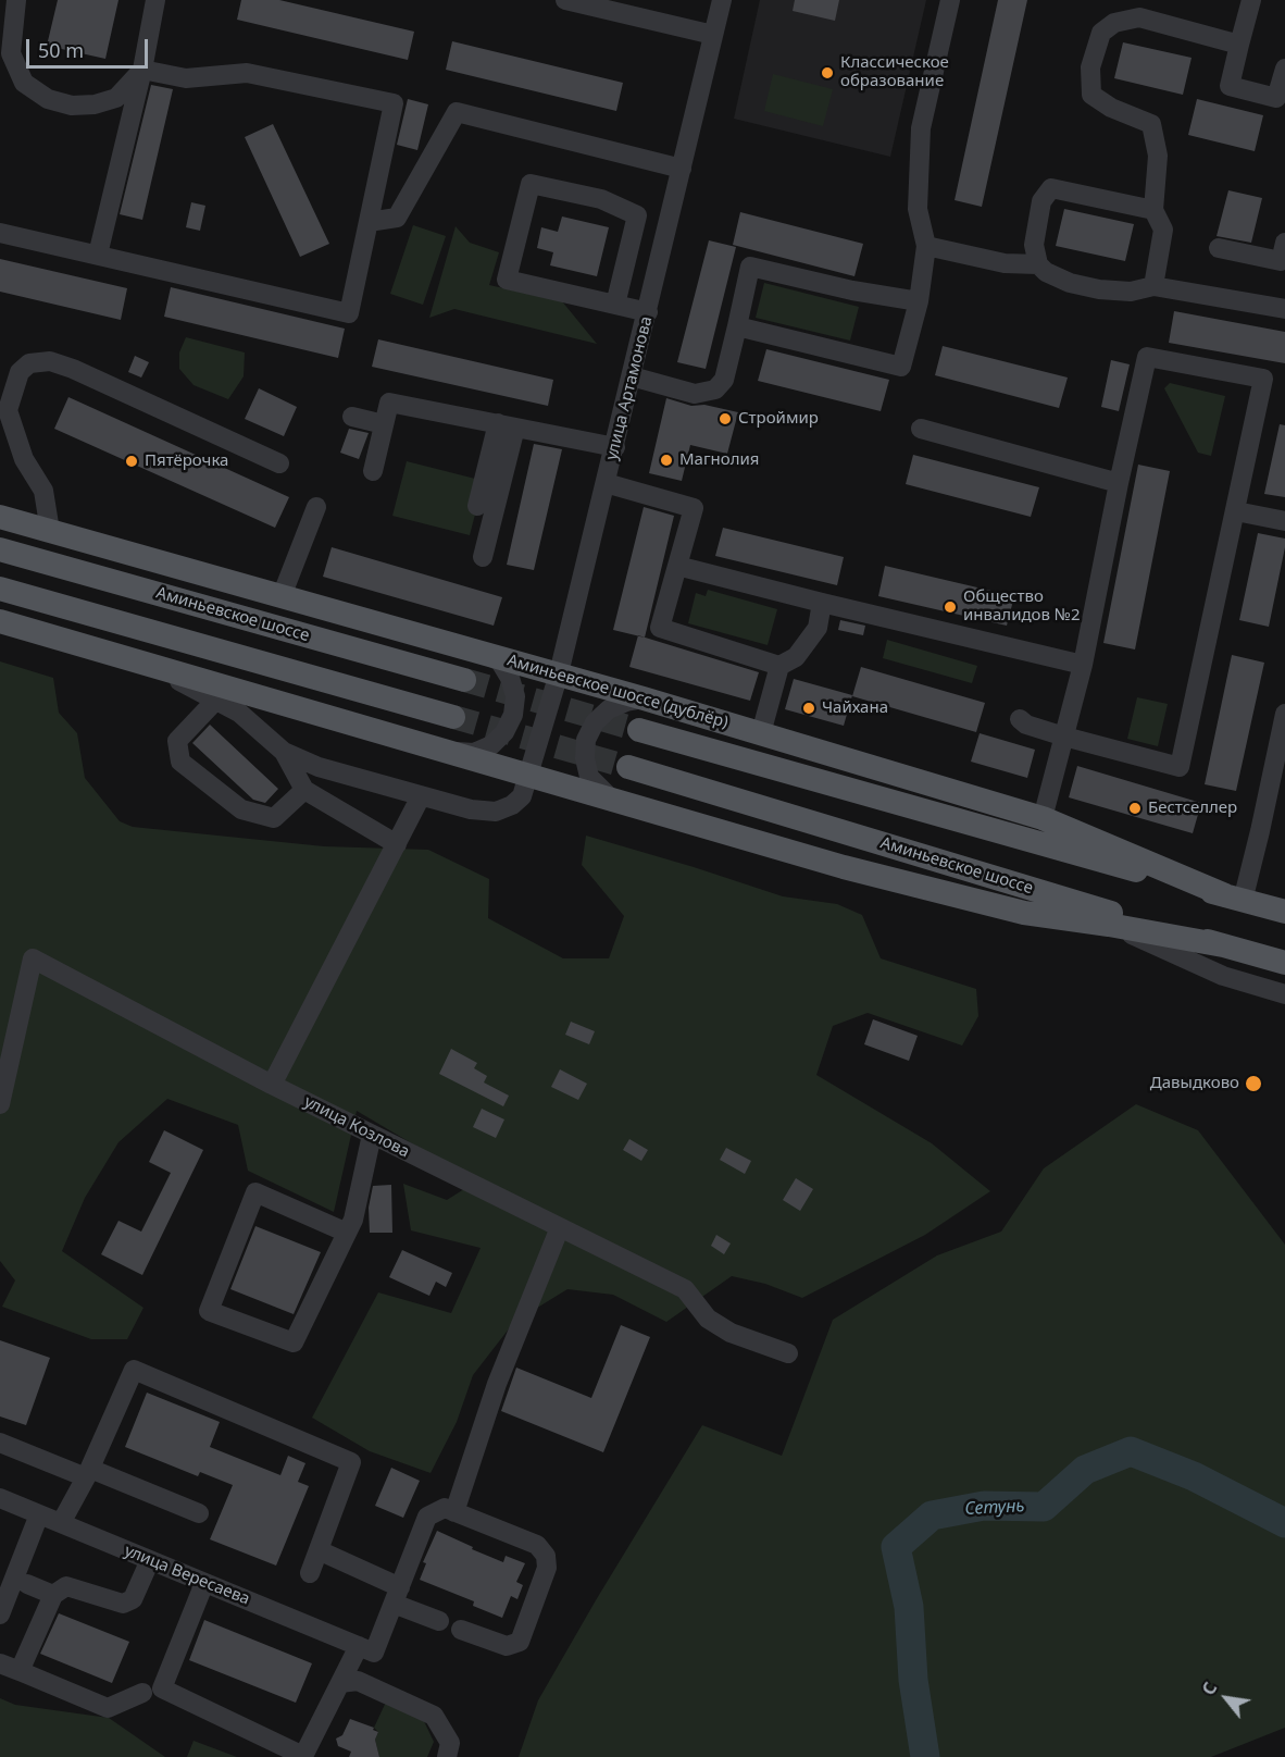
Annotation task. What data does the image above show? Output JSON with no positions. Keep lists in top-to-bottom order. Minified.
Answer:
{"streets":{"main road":["Аминьевское шоссе","Аминьевское шоссе (дублёр)"],"street":["улица Артамонова","улица Козлова","улица Вересаева"]},"crossings":[["улица Артамонова","Аминьевское шоссе (дублёр)"]],"water":["Сетунь"],"places":["Классическое образование","Строймир","Магнолия","Пятёрочка","Общество инвалидов №2","Чайхана","Бестселлер","Давыдково"],"scale_bar":"50 m","north":"top left"}
